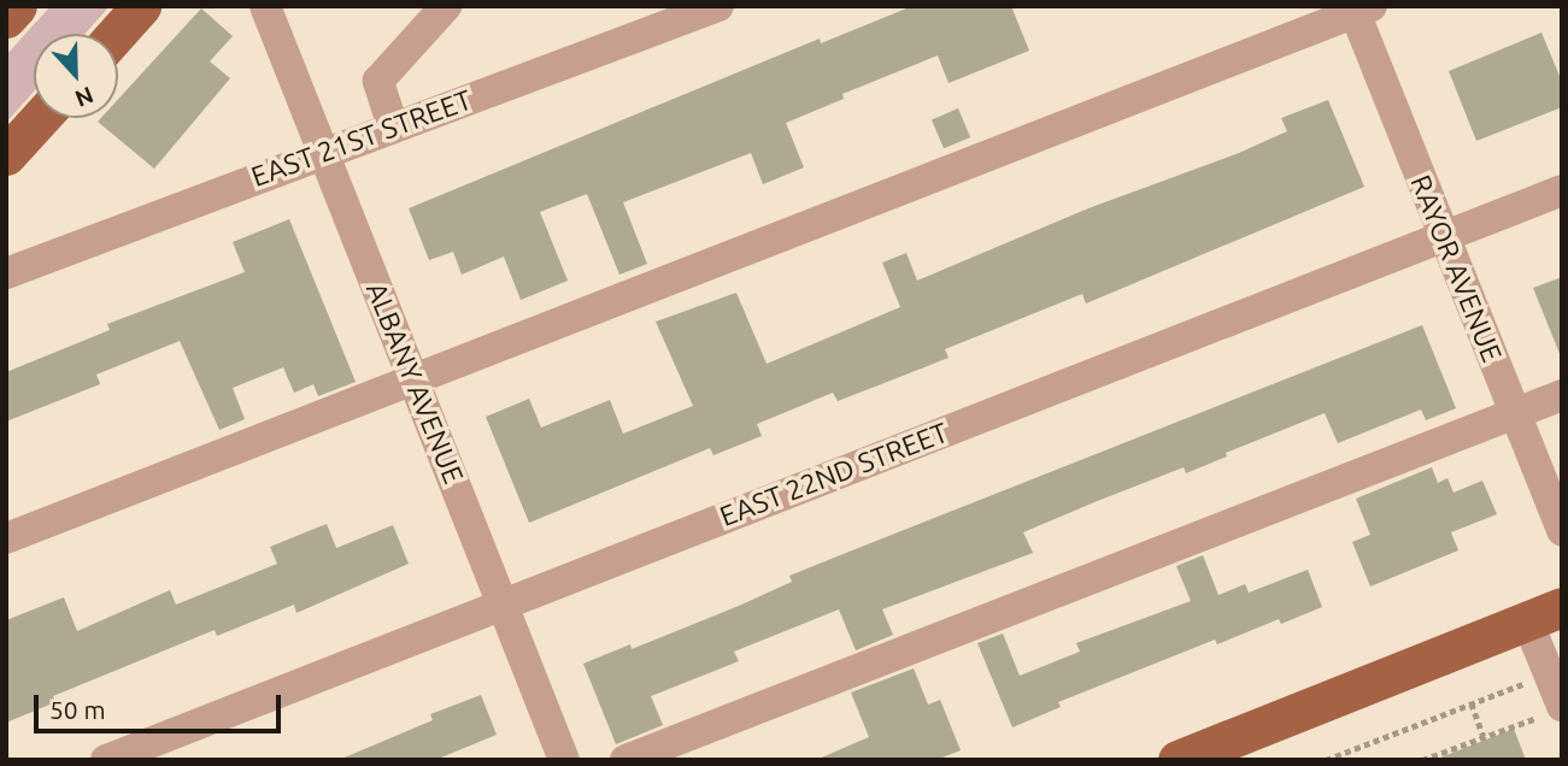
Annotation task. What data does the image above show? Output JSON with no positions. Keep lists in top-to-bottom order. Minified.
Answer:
{"streets":{"street":["EAST 21ST STREET","RAYOR AVENUE","ALBANY AVENUE","EAST 22ND STREET"]},"crossings":[["EAST 21ST STREET","ALBANY AVENUE"],["RAYOR AVENUE","EAST 22ND STREET"],["ALBANY AVENUE","EAST 22ND STREET"]],"scale_bar":"50 m","north":"bottom"}
